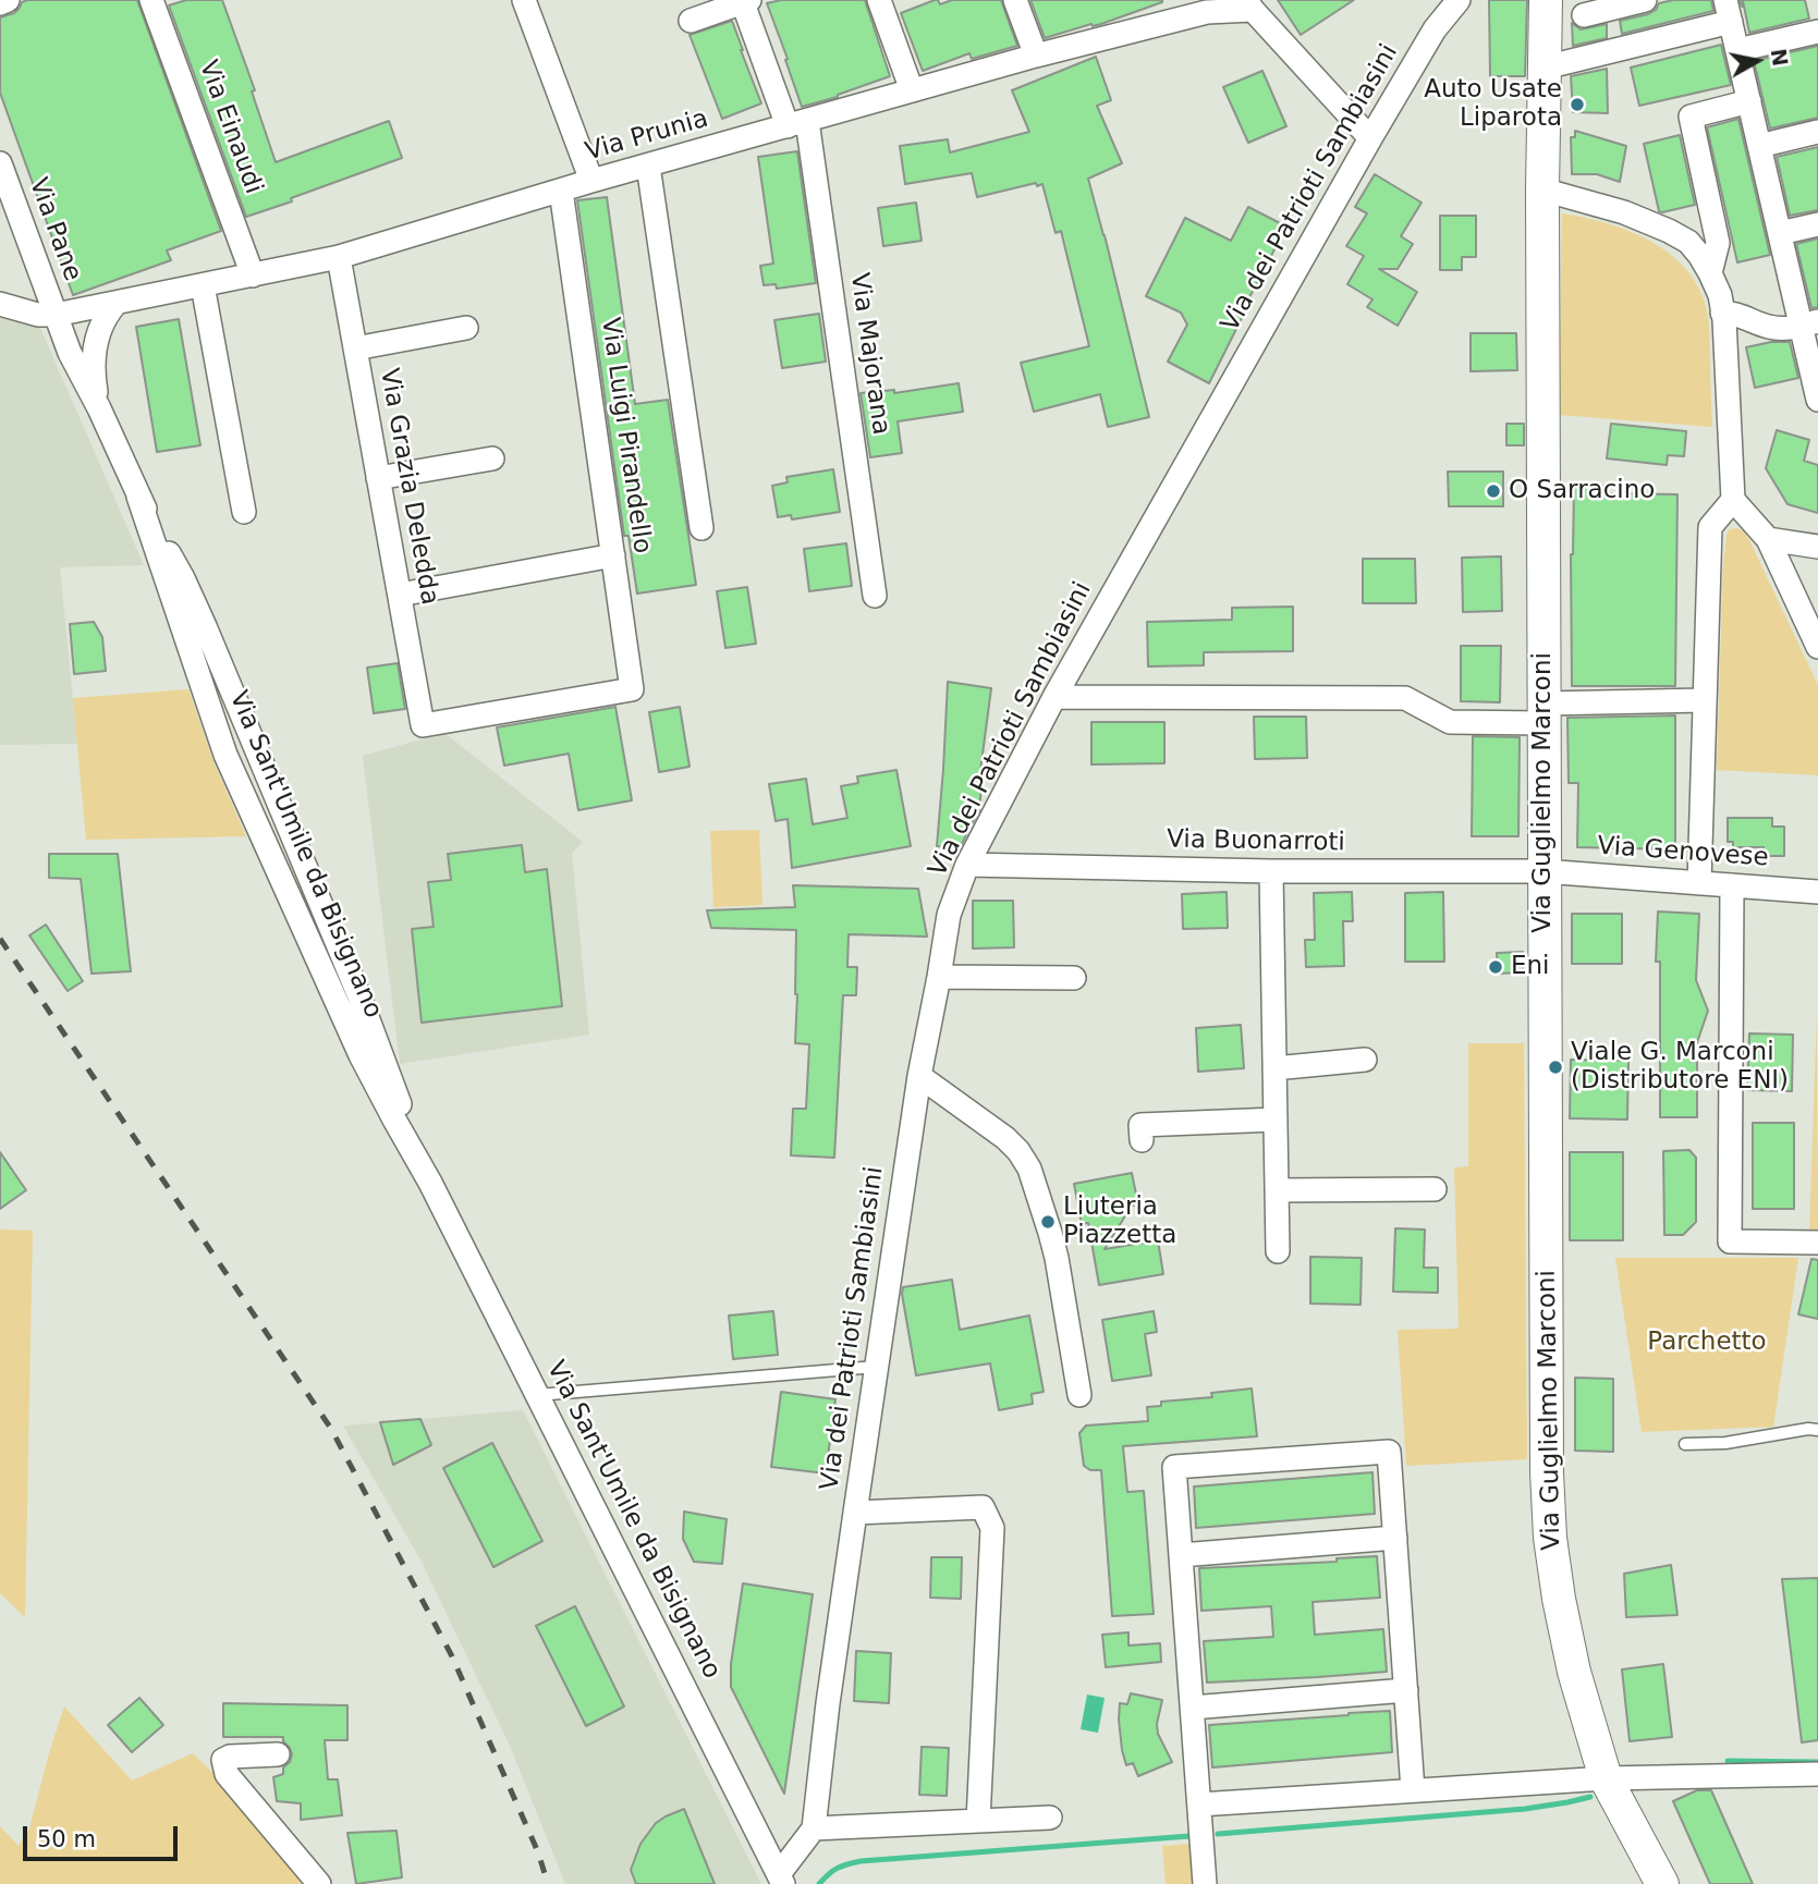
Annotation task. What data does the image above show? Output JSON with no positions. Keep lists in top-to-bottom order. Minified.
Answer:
{"streets":{"main road":["Via Guglielmo Marconi"],"street":["Via Einaudi","Via Prunia","Via dei Patrioti Sambiasini","Via Pane","Via Majorana","Via Luigi Pirandello","Via Grazia Deledda","Via Buonarroti","Via Genovese","Via Sant'Umile da Bisignano"]},"crossings":[["Via Einaudi","Via Prunia"],["Via Prunia","Via Pane"],["Via Prunia","Via Majorana"],["Via Prunia","Via Luigi Pirandello"],["Via Prunia","Via Grazia Deledda"],["Via dei Patrioti Sambiasini","Via Buonarroti"],["Via Pane","Via Sant'Umile da Bisignano"],["Via Luigi Pirandello","Via Grazia Deledda"],["Via Guglielmo Marconi","Via Buonarroti"],["Via Guglielmo Marconi","Via Genovese"],["Via Buonarroti","Via Genovese"]],"parks":["Parchetto"],"places":["Auto Usate Liparota","O Sarracino","Eni","Viale G. Marconi (Distributore ENI)","Liuteria Piazzetta"],"scale_bar":"50 m","north":"right"}
